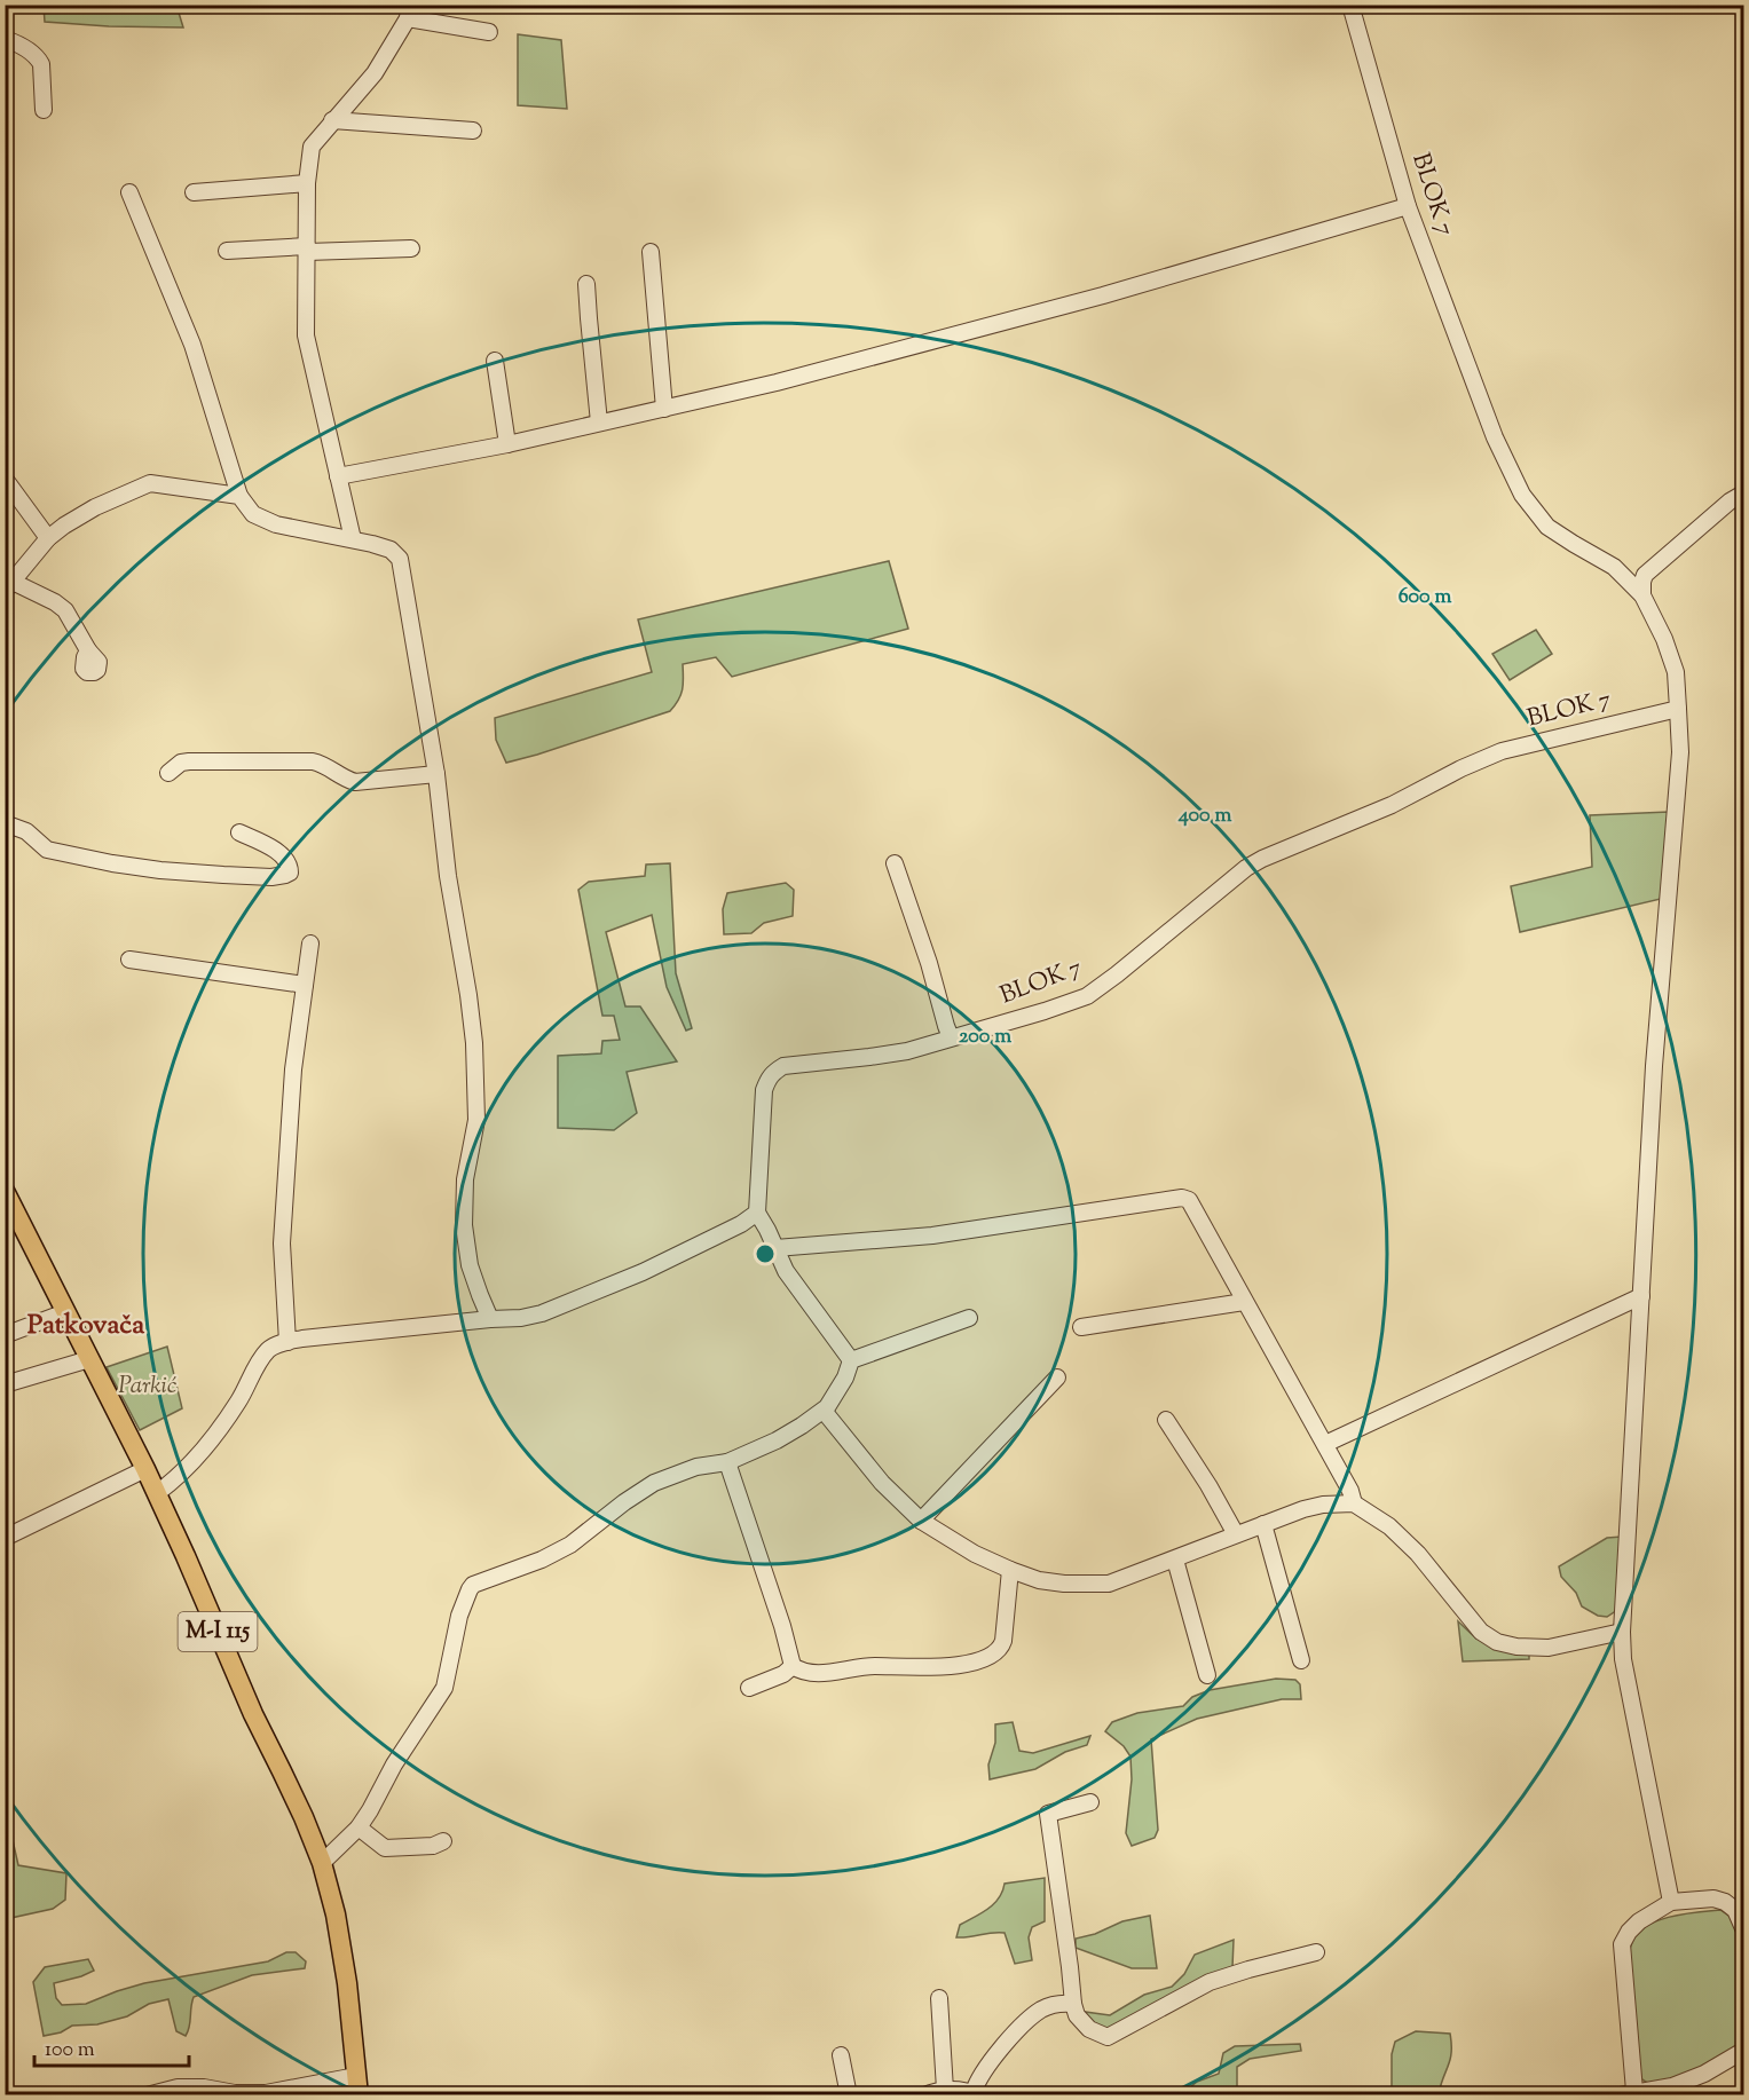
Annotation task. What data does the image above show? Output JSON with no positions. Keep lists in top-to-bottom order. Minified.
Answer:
{"streets":{"main road":["M-I 115"],"street":["BLOK 7"]},"districts":["Patkovača"],"parks":["Parkić"],"scale_bar":"100 m","rings":["600 m","400 m","200 m"]}
